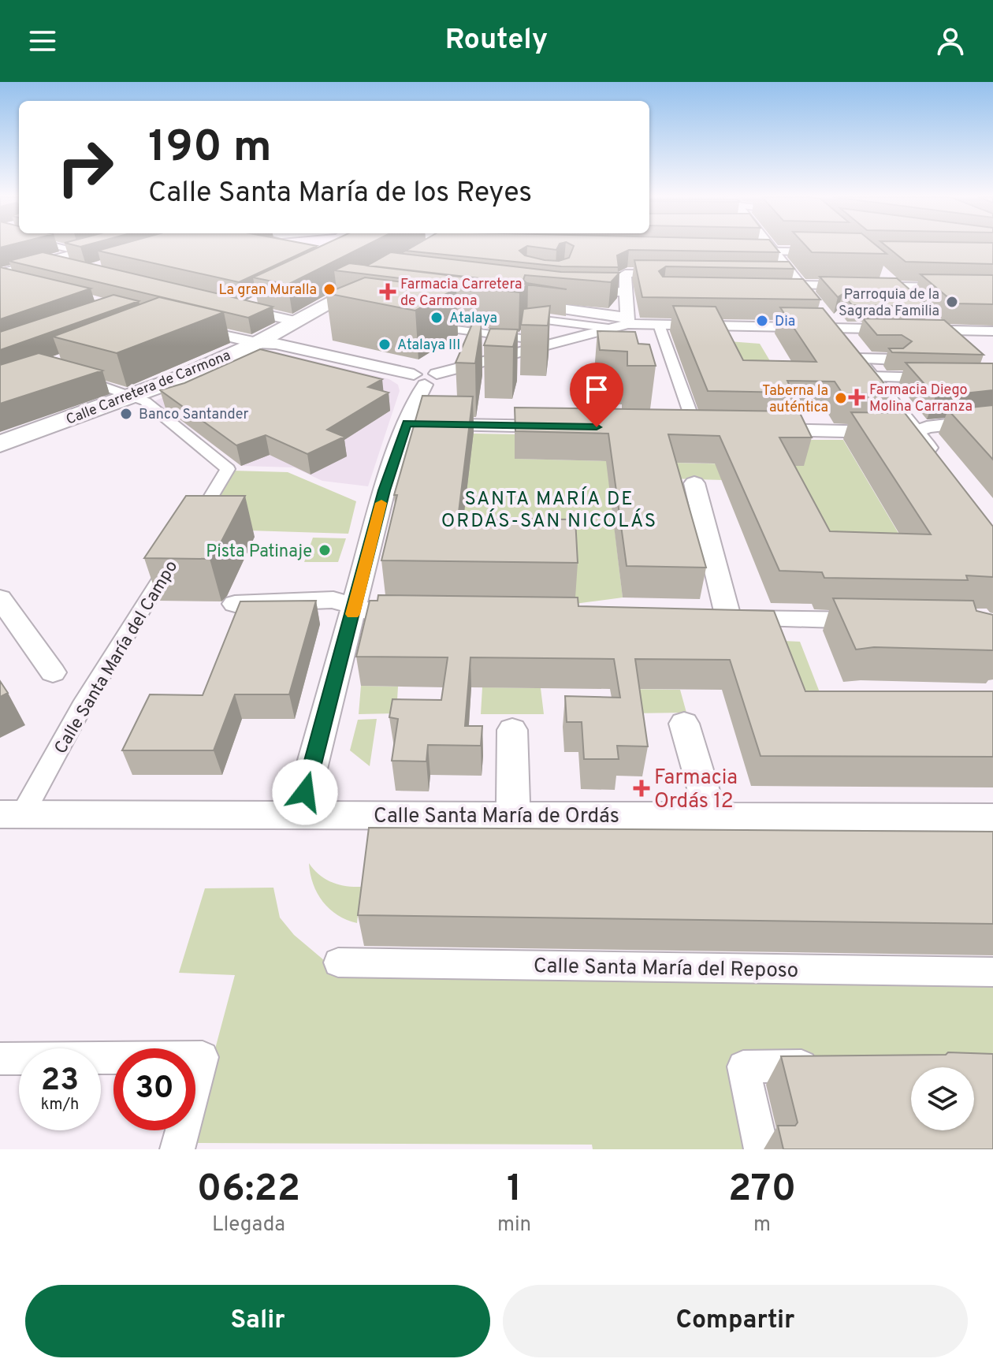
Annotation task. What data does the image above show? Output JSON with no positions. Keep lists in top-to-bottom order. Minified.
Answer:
{"streets":{"main road":["Calle Carretera de Carmona"],"street":["Calle Santa María del Campo","Calle Santa María de Ordás","Calle Santa María del Reposo"]},"crossings":[["Calle Santa María del Campo","Calle Santa María de Ordás"]],"districts":["SANTA MARÍA DE ORDÁS-SAN NICOLÁS"],"places":{"other":["La gran Muralla","Parroquia de la Sagrada Familia","Atalaya","Dia","Atalaya III","Taberna la auténtica","Banco Santander","Pista Patinaje"],"health":["Farmacia Carretera de Carmona","Farmacia Diego Molina Carranza","Farmacia Ordás 12"]},"page":{"header":"Routely","turn":["190 m","Calle Santa María de los Reyes"],"speed":"23 km/h","limit":"30","eta":["06:22","Llegada","1","min","270","m"],"buttons":["Salir","Compartir"]}}
